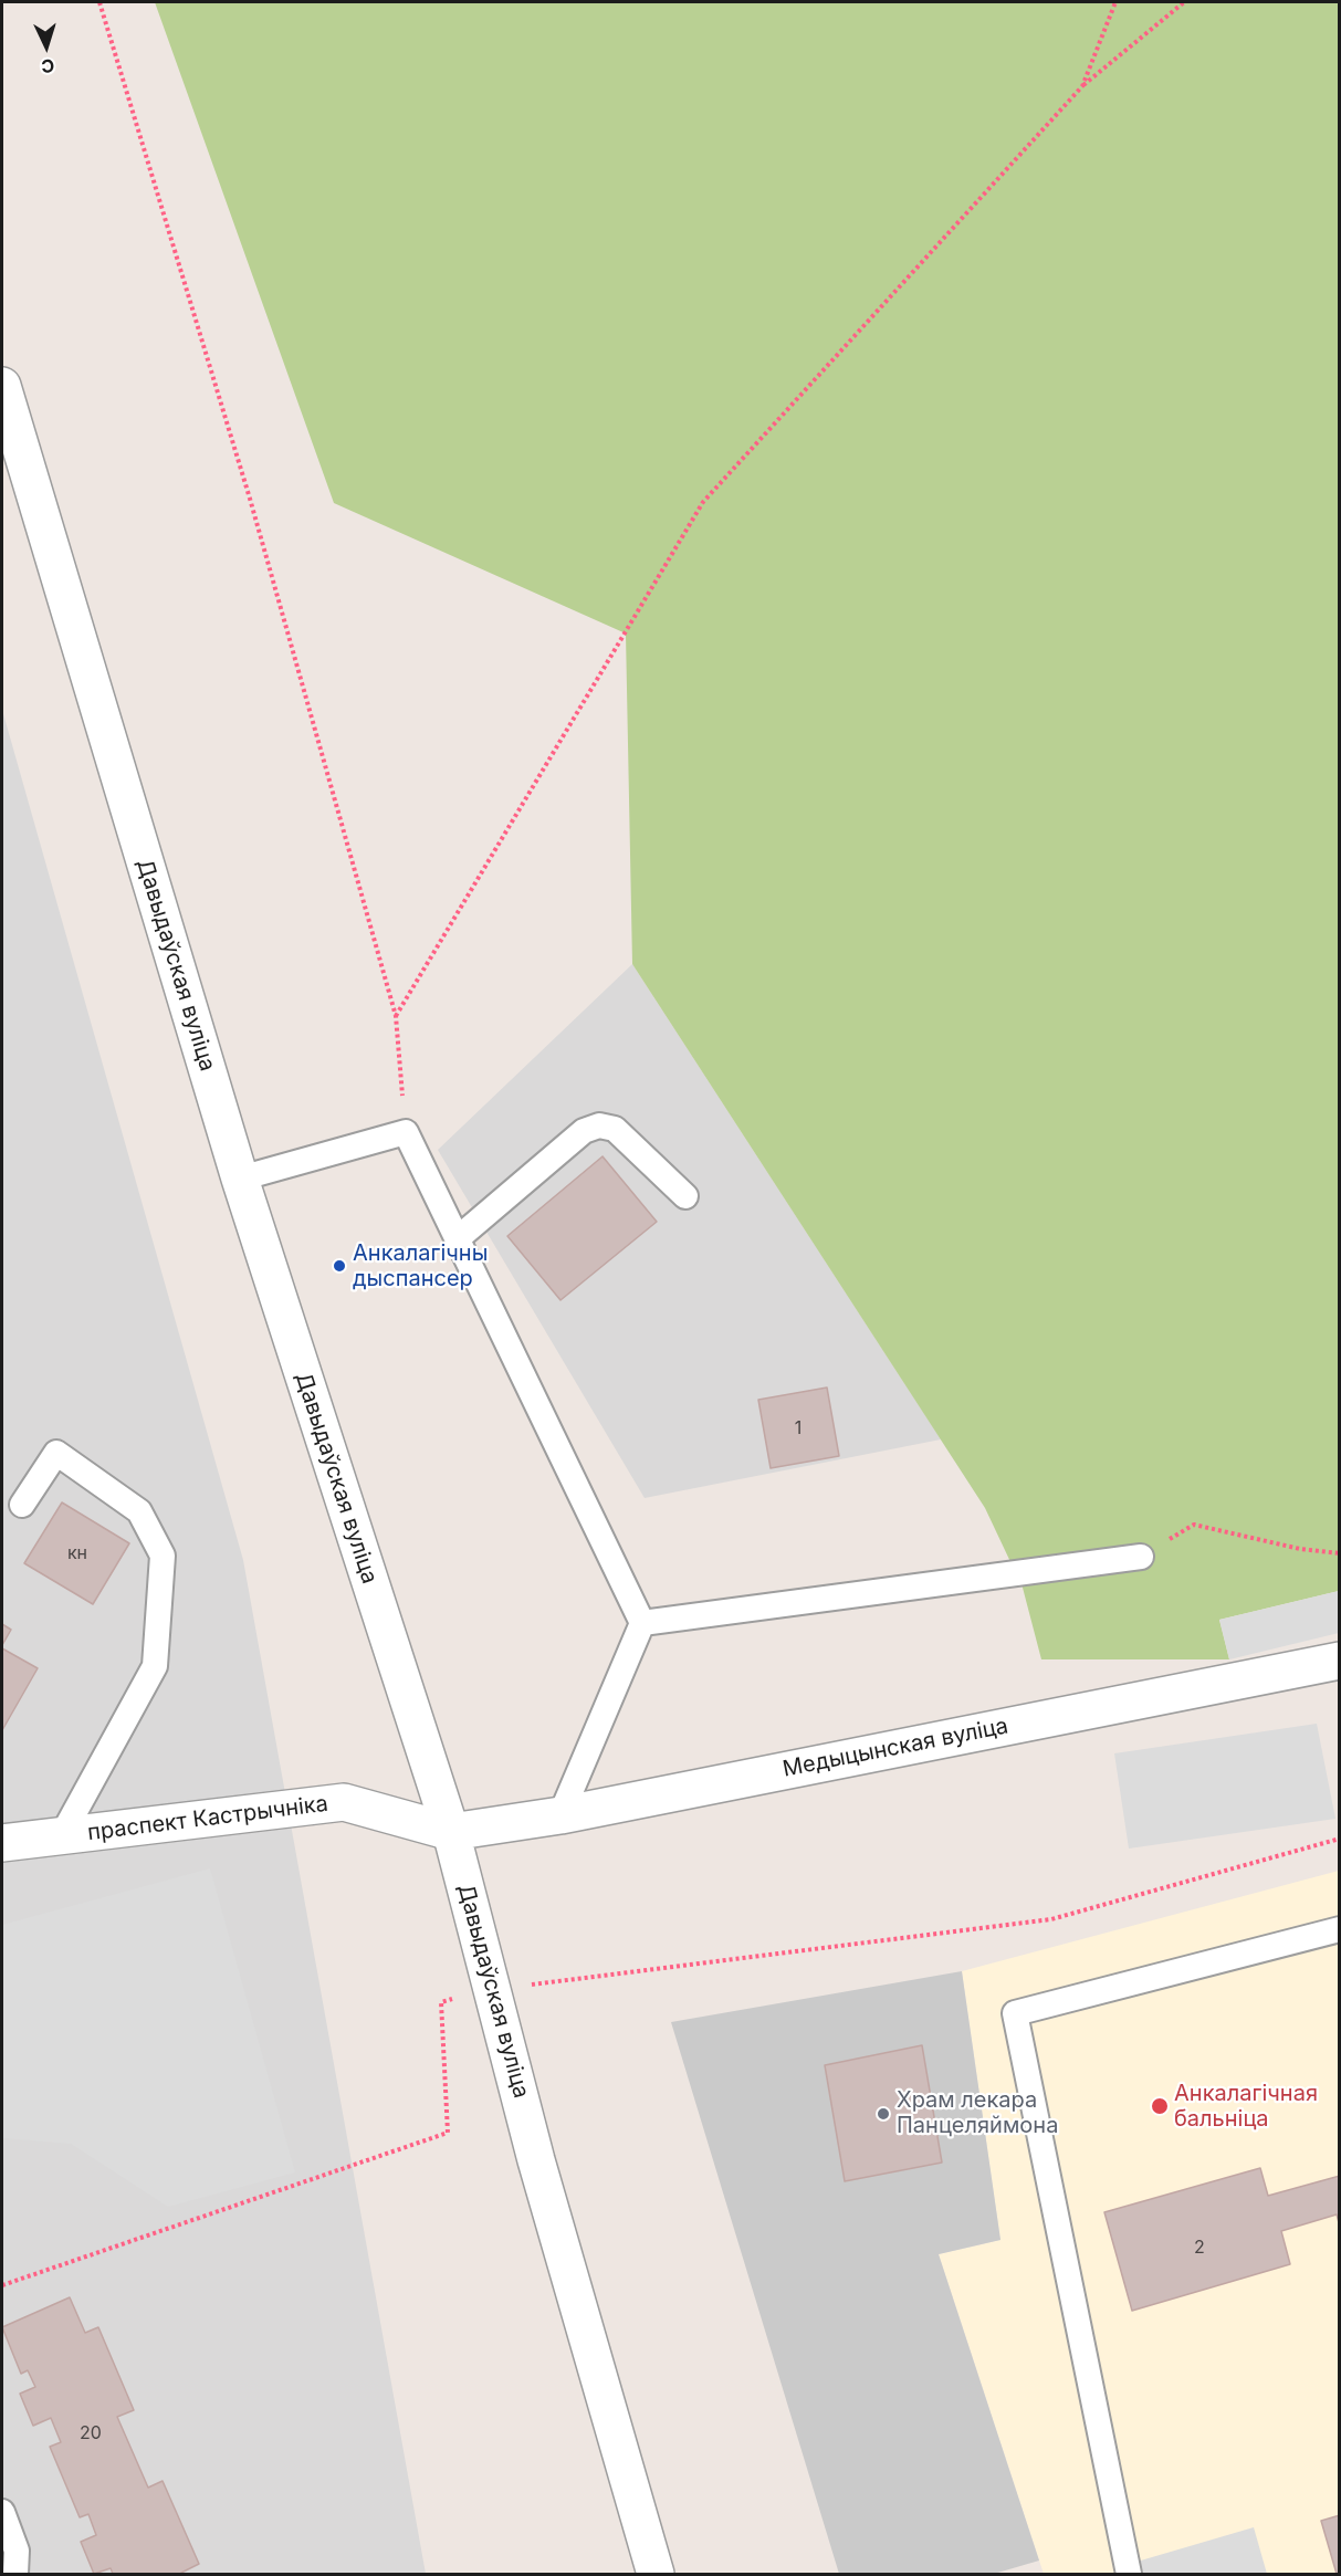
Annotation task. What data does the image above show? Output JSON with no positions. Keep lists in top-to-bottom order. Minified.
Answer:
{"streets":{"street":["Давыдаўская вуліца","Медыцынская вуліца","праспект Кастрычніка"]},"crossings":[["Давыдаўская вуліца","Медыцынская вуліца"],["Давыдаўская вуліца","праспект Кастрычніка"],["Медыцынская вуліца","праспект Кастрычніка"]],"places":["Анкалагічны дыспансер","Анкалагічная бальніца","Храм лекара Панцеляймона"],"house_numbers":["1","кн","2","20"],"north":"bottom"}
